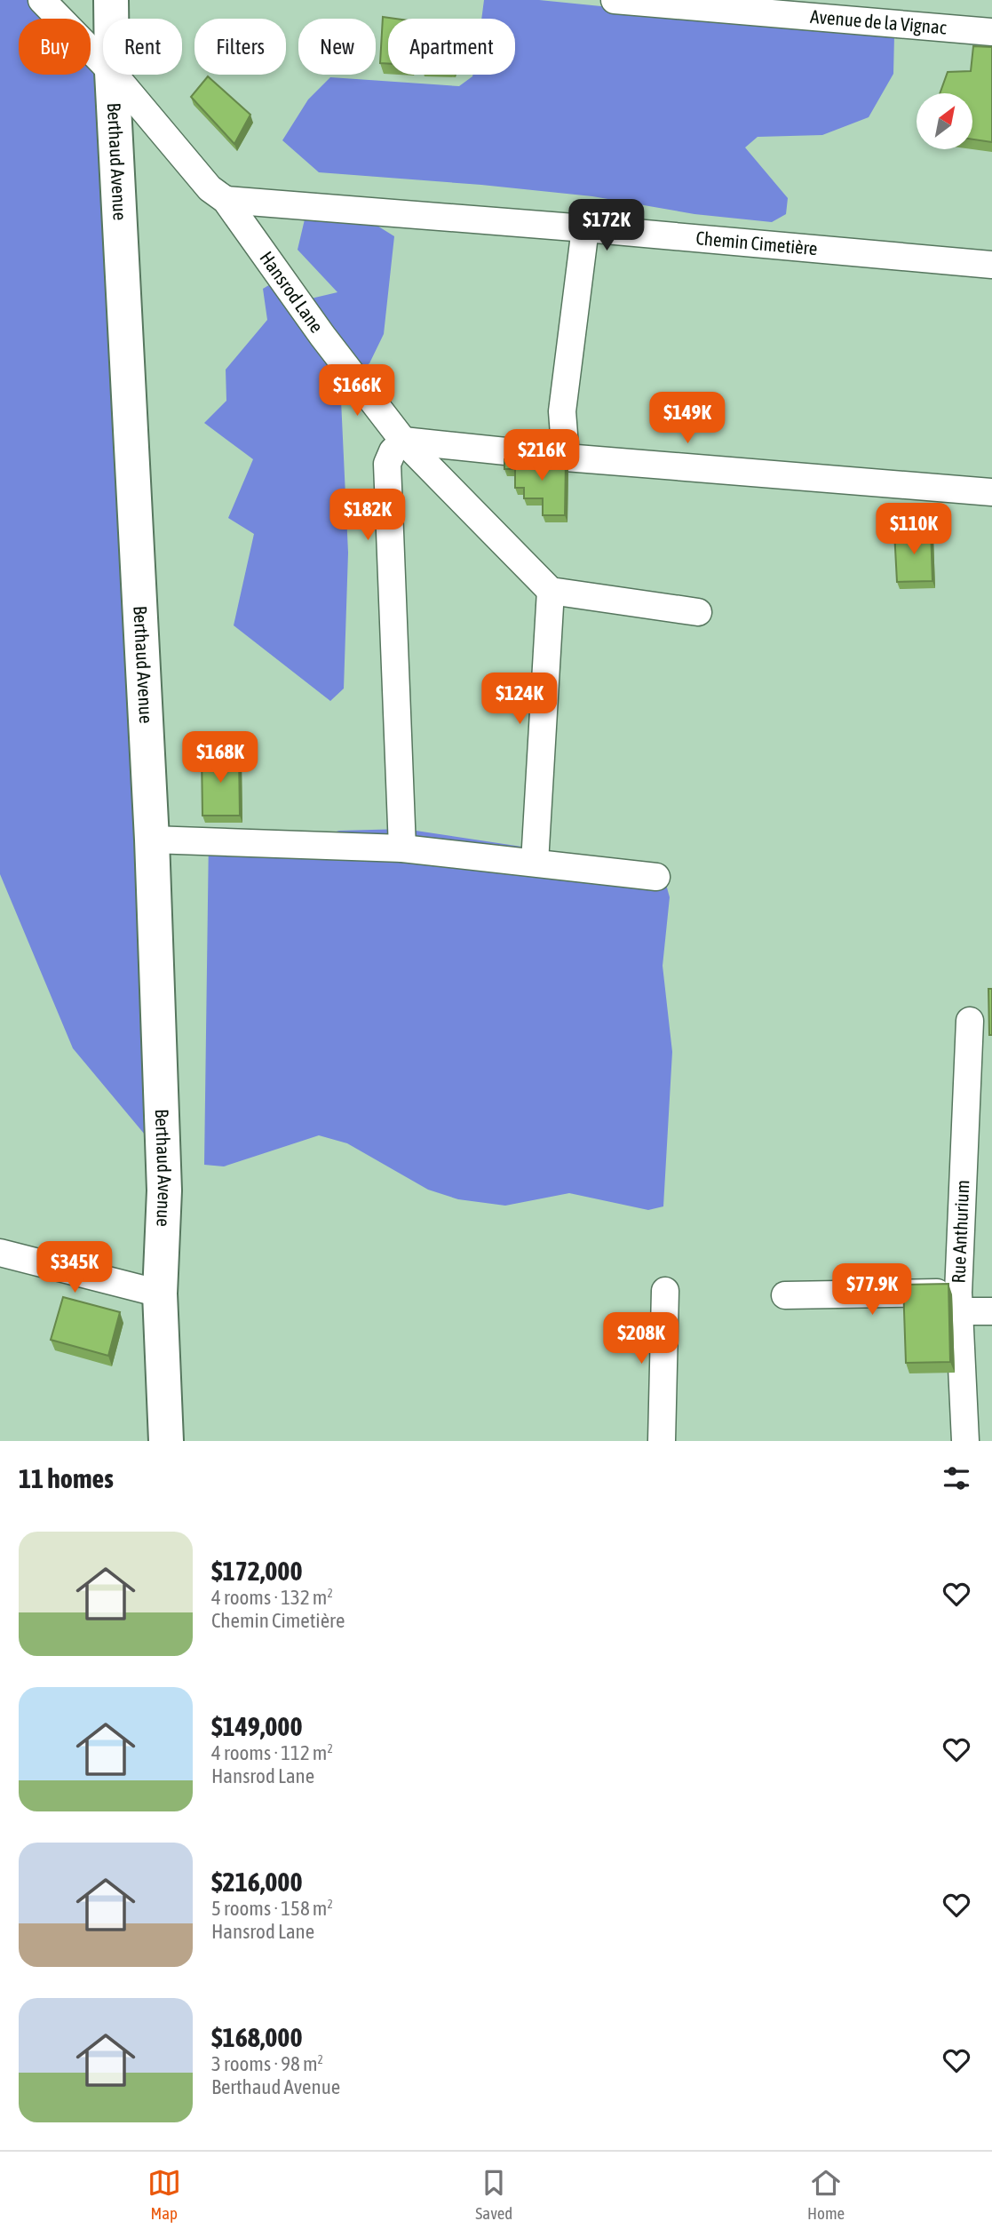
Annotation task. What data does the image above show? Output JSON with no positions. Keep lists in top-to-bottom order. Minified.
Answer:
{"streets":{"street":["Avenue de la Vignac","Berthaud Avenue","Chemin Cimetière","Hansrod Lane","Rue Anthurium"]},"crossings":[["Chemin Cimetière","Hansrod Lane"]],"north":"top right","page":{"chip":["Buy","Rent","Filters","New","Apartment"],"price":["$172K","$166K","$149K","$216K","$182K","$110K","$124K","$168K","$345K","$77.9K","$208K"],"heading":"11 homes","list":[{"name":"$172,000","note":"4 rooms · 132 m² · Chemin Cimetière"},{"name":"$149,000","note":"4 rooms · 112 m² · Hansrod Lane"},{"name":"$216,000","note":"5 rooms · 158 m² · Hansrod Lane"},{"name":"$168,000","note":"3 rooms · 98 m² · Berthaud Avenue"}],"tabs":["Map","Saved","Home"]}}
